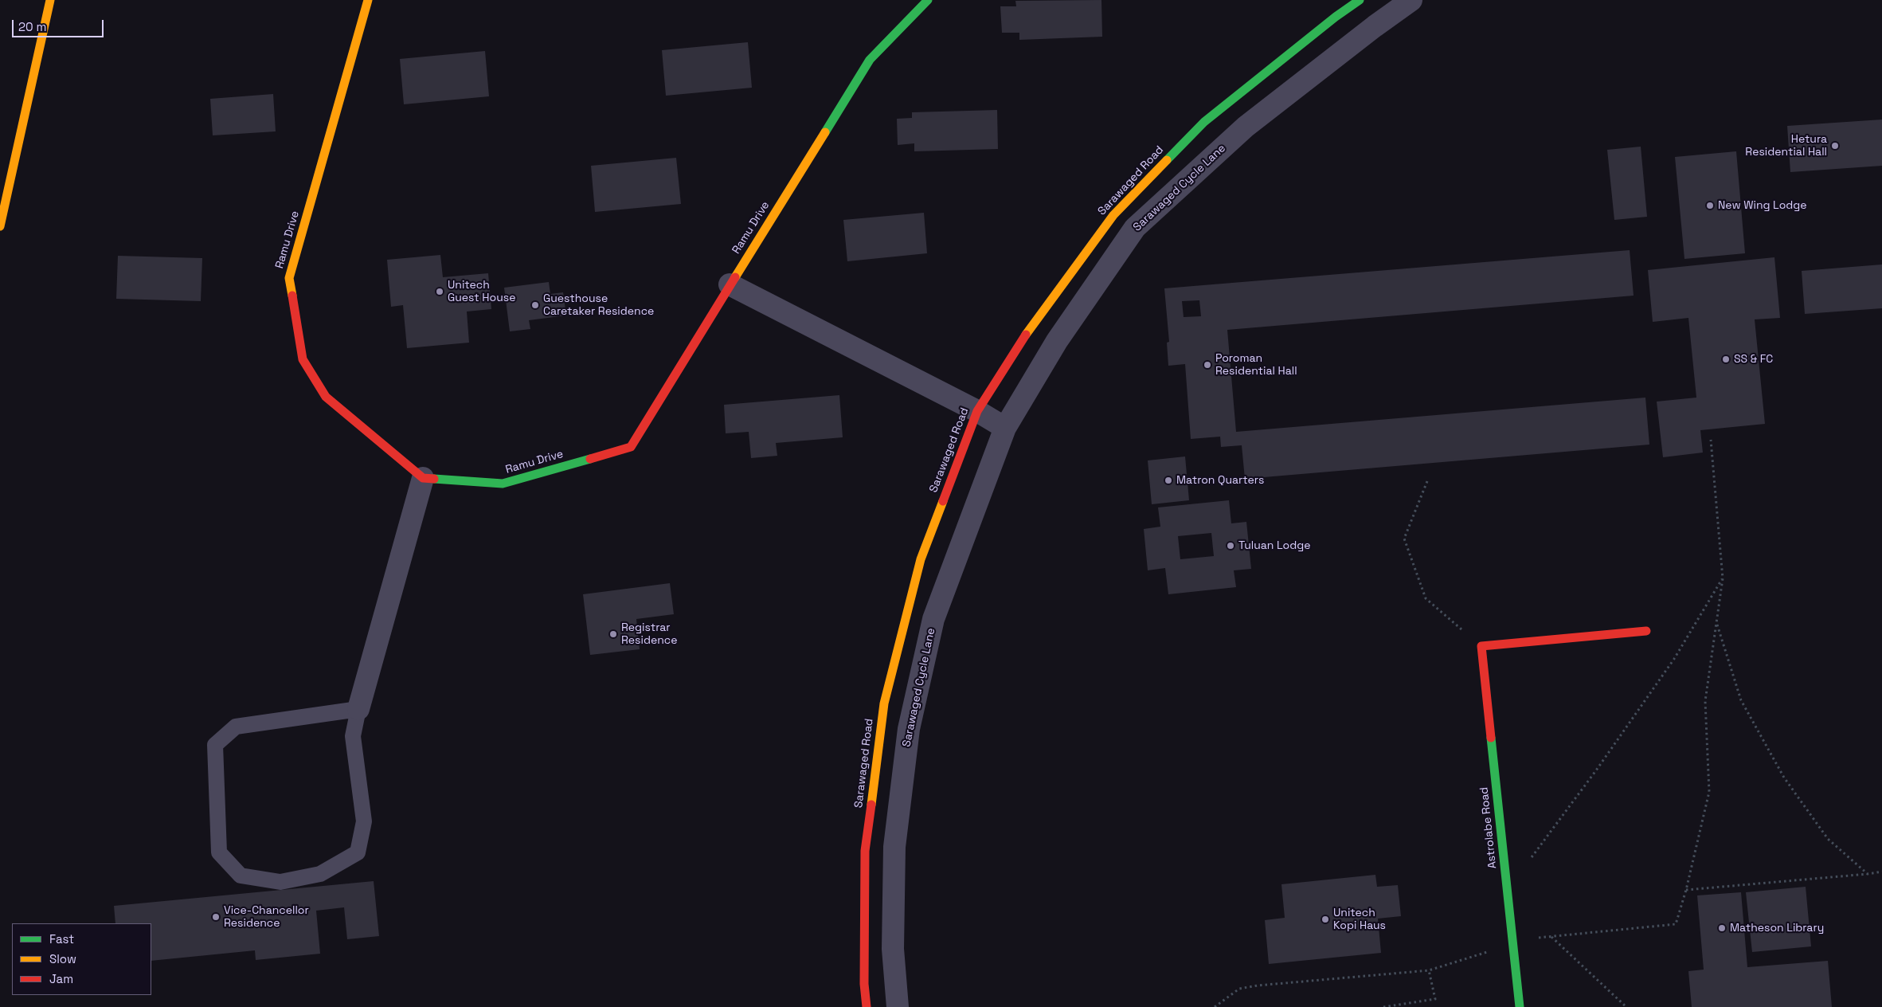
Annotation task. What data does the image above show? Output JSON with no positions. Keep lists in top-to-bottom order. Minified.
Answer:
{"streets":{"street":["Sarawaged Road","Sarawaged Cycle Lane","Ramu Drive","Astrolabe Road"]},"places":["Hetura Residential Hall","New Wing Lodge","Unitech Guest House","Guesthouse Caretaker Residence","SS & FC","Poroman Residential Hall","Matron Quarters","Tuluan Lodge","Registrar Residence","Vice-Chancellor Residence","Unitech Kopi Haus","Matheson Library"],"legend":["Fast","Slow","Jam"],"scale_bar":"20 m"}
